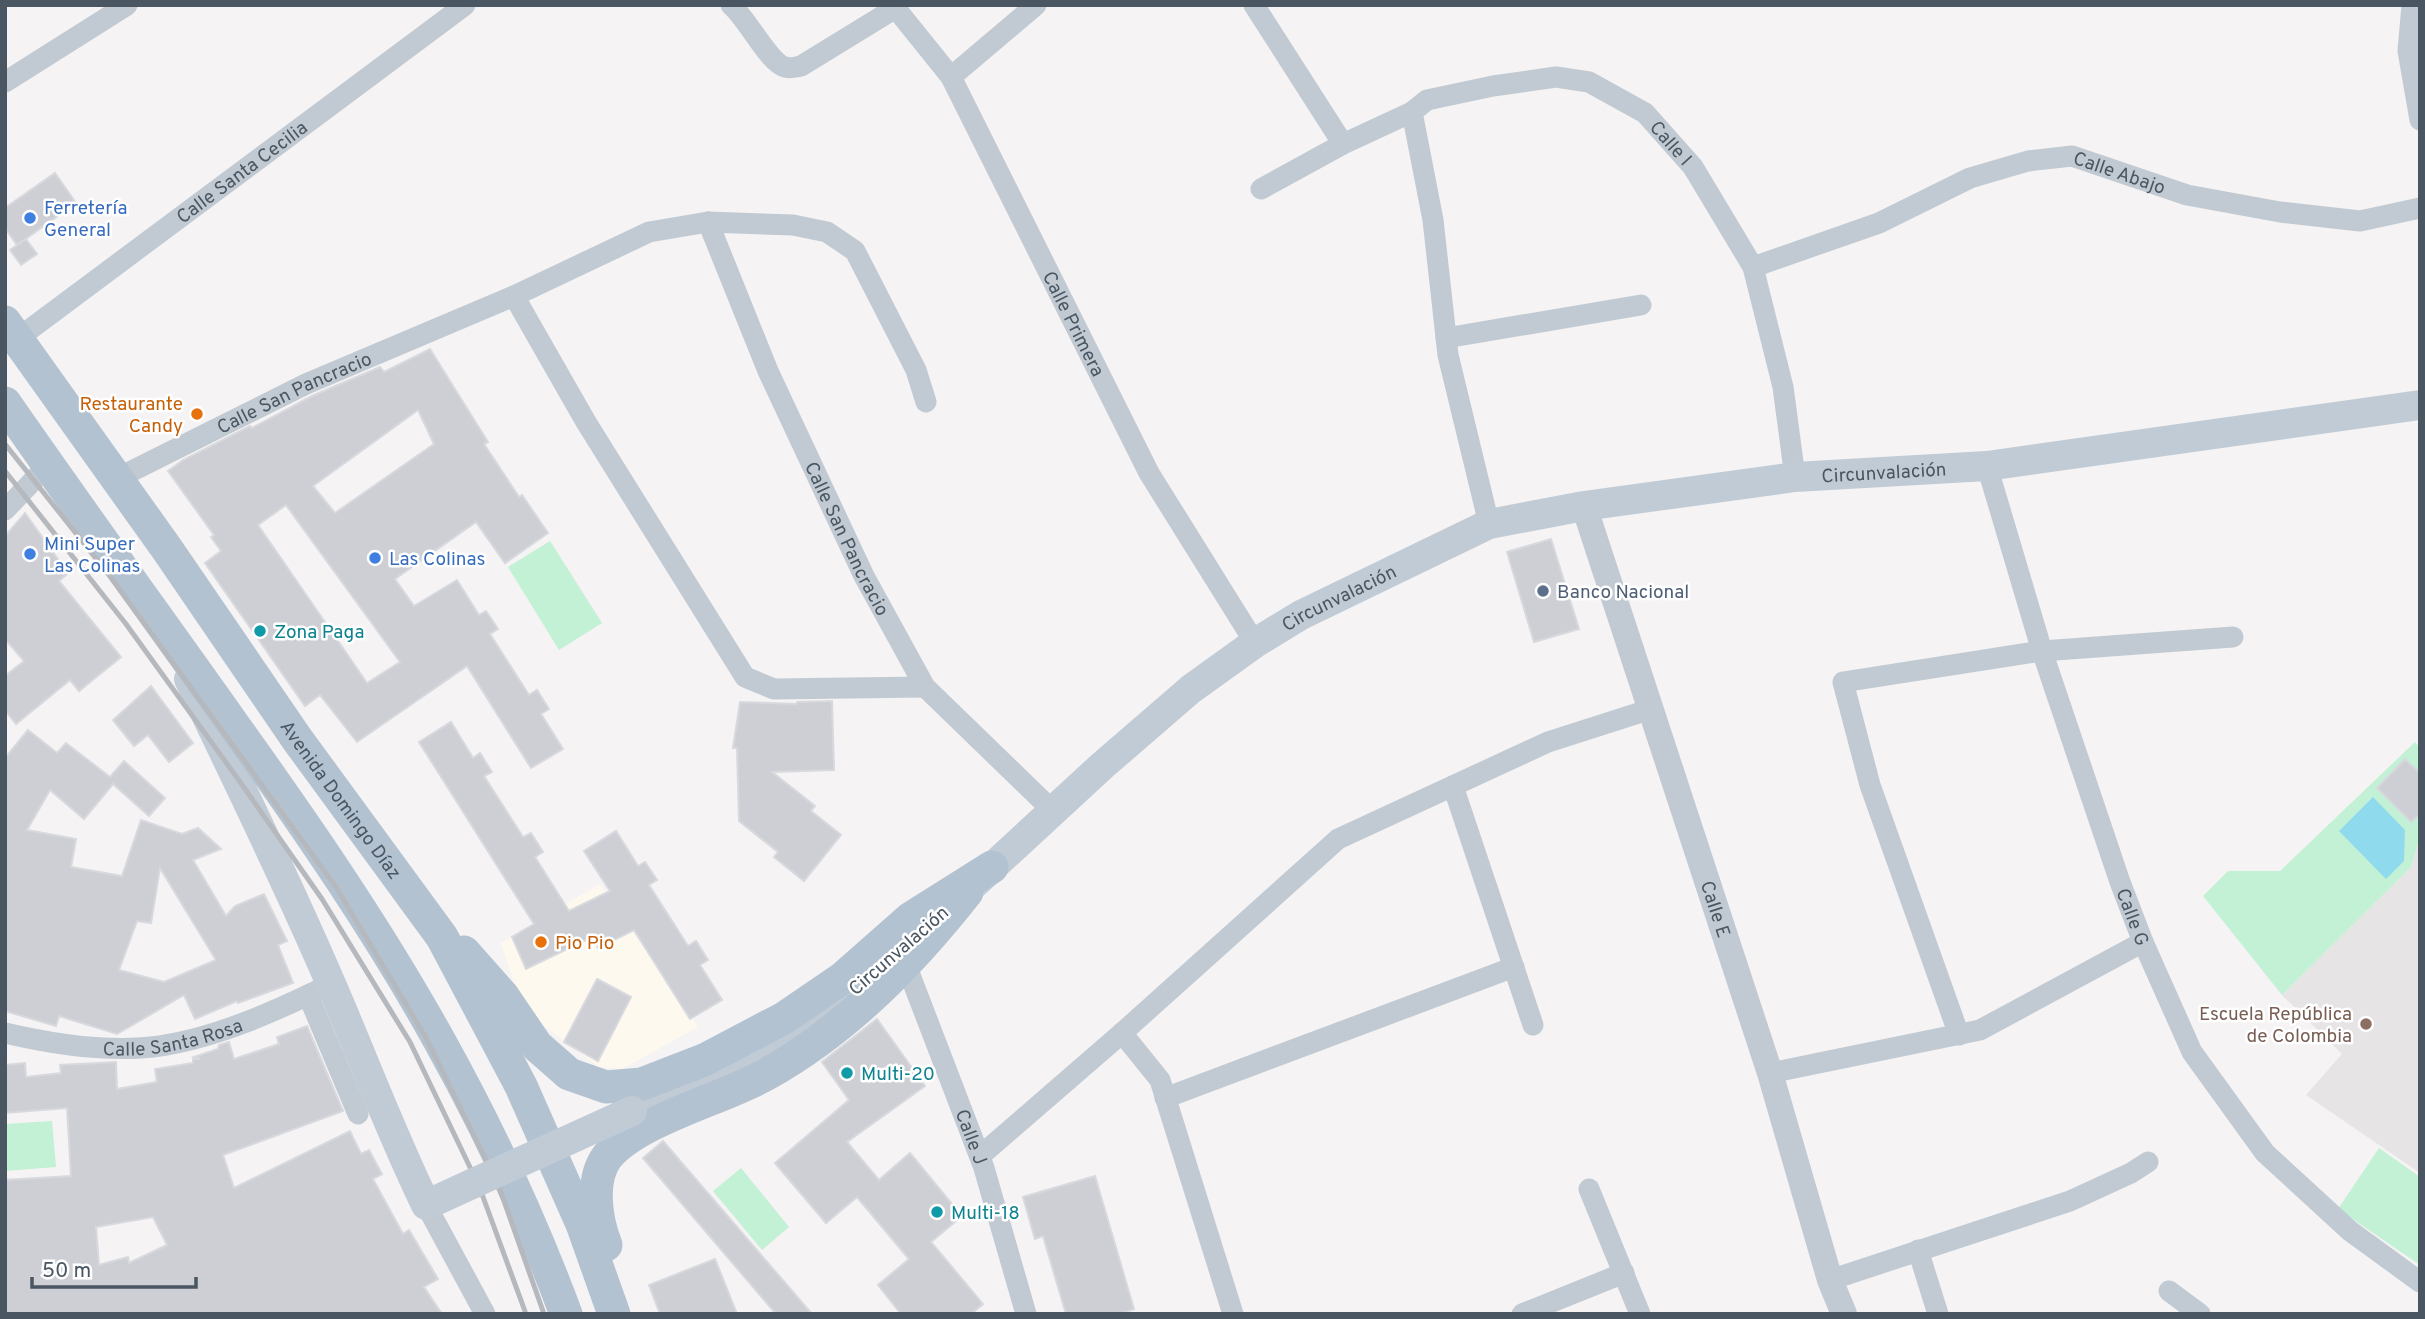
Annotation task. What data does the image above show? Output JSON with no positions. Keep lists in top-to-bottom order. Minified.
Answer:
{"streets":{"main road":["Circunvalación","Avenida Domingo Díaz"],"street":["Calle I","Calle Santa Cecilia","Calle Abajo","Calle Primera","Calle San Pancracio","Calle E","Calle G","Calle Santa Rosa","Calle J"]},"crossings":[["Calle I","Calle Abajo"],["Calle I","Circunvalación"],["Calle Santa Cecilia","Avenida Domingo Díaz"],["Calle Primera","Circunvalación"],["Calle San Pancracio","Circunvalación"],["Calle San Pancracio","Avenida Domingo Díaz"],["Circunvalación","Calle E"],["Circunvalación","Calle G"]],"places":["Ferretería General","Restaurante Candy","Mini Super Las Colinas","Las Colinas","Banco Nacional","Zona Paga","Pio Pio","Escuela República de Colombia","Multi-20","Multi-18"],"scale_bar":"50 m"}
